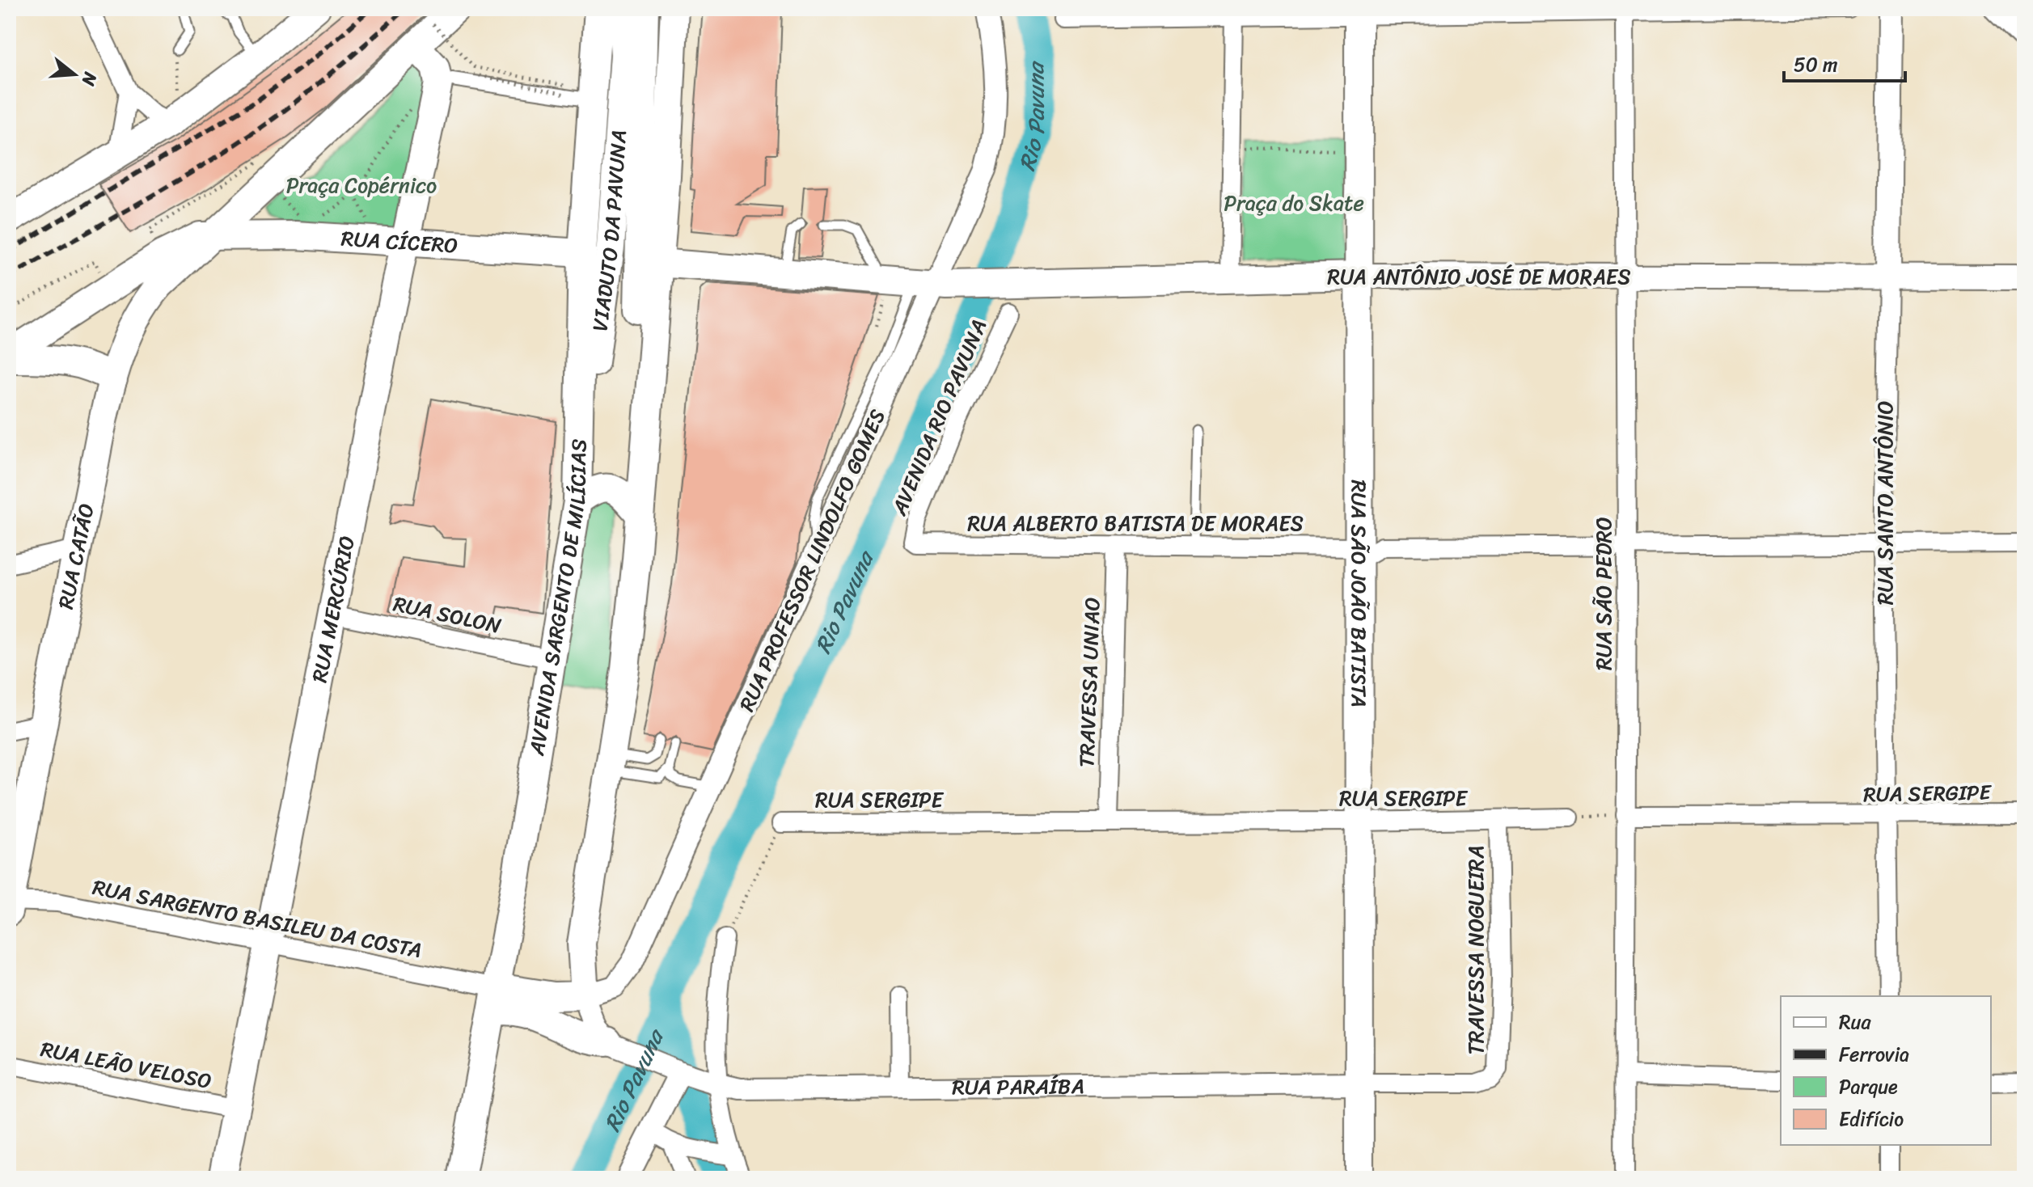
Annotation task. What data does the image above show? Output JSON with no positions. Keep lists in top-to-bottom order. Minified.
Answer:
{"streets":{"main road":["VIADUTO DA PAVUNA","RUA CÍCERO","RUA ANTÔNIO JOSÉ DE MORAES","RUA SANTO ANTÔNIO","RUA CATÃO","RUA PROFESSOR LINDOLFO GOMES","RUA SÃO JOÃO BATISTA","AVENIDA SARGENTO DE MILÍCIAS","RUA MERCÚRIO"],"street":["AVENIDA RIO PAVUNA","RUA ALBERTO BATISTA DE MORAES","RUA SÃO PEDRO","RUA SOLON","TRAVESSA UNIAO","RUA SERGIPE","RUA SARGENTO BASILEU DA COSTA","TRAVESSA NOGUEIRA","RUA LEÃO VELOSO","RUA PARAÍBA"]},"crossings":[["VIADUTO DA PAVUNA","AVENIDA SARGENTO DE MILÍCIAS"],["RUA CÍCERO","RUA CATÃO"],["RUA CÍCERO","AVENIDA SARGENTO DE MILÍCIAS"],["RUA CÍCERO","RUA MERCÚRIO"],["RUA ANTÔNIO JOSÉ DE MORAES","RUA SANTO ANTÔNIO"],["RUA ANTÔNIO JOSÉ DE MORAES","RUA PROFESSOR LINDOLFO GOMES"],["RUA ANTÔNIO JOSÉ DE MORAES","RUA SÃO JOÃO BATISTA"],["RUA ANTÔNIO JOSÉ DE MORAES","RUA SÃO PEDRO"],["AVENIDA RIO PAVUNA","RUA ALBERTO BATISTA DE MORAES"],["RUA SANTO ANTÔNIO","RUA ALBERTO BATISTA DE MORAES"],["RUA SANTO ANTÔNIO","RUA SERGIPE"],["RUA ALBERTO BATISTA DE MORAES","RUA SÃO JOÃO BATISTA"],["RUA ALBERTO BATISTA DE MORAES","RUA SÃO PEDRO"],["RUA ALBERTO BATISTA DE MORAES","TRAVESSA UNIAO"],["RUA CATÃO","RUA MERCÚRIO"],["RUA CATÃO","RUA SARGENTO BASILEU DA COSTA"],["RUA PROFESSOR LINDOLFO GOMES","AVENIDA SARGENTO DE MILÍCIAS"],["RUA PROFESSOR LINDOLFO GOMES","RUA SARGENTO BASILEU DA COSTA"],["RUA SÃO JOÃO BATISTA","RUA SERGIPE"],["RUA SÃO JOÃO BATISTA","RUA PARAÍBA"],["RUA SÃO PEDRO","RUA SERGIPE"],["AVENIDA SARGENTO DE MILÍCIAS","RUA SOLON"],["AVENIDA SARGENTO DE MILÍCIAS","RUA SARGENTO BASILEU DA COSTA"],["RUA MERCÚRIO","RUA SOLON"],["RUA MERCÚRIO","RUA SARGENTO BASILEU DA COSTA"],["RUA MERCÚRIO","RUA LEÃO VELOSO"],["TRAVESSA UNIAO","RUA SERGIPE"],["RUA SERGIPE","TRAVESSA NOGUEIRA"],["TRAVESSA NOGUEIRA","RUA PARAÍBA"]],"water":["Rio Pavuna"],"parks":["Praça Copérnico","Praça do Skate"],"legend":["Rua","Ferrovia","Parque","Edifício"],"scale_bar":"50 m","north":"right"}
